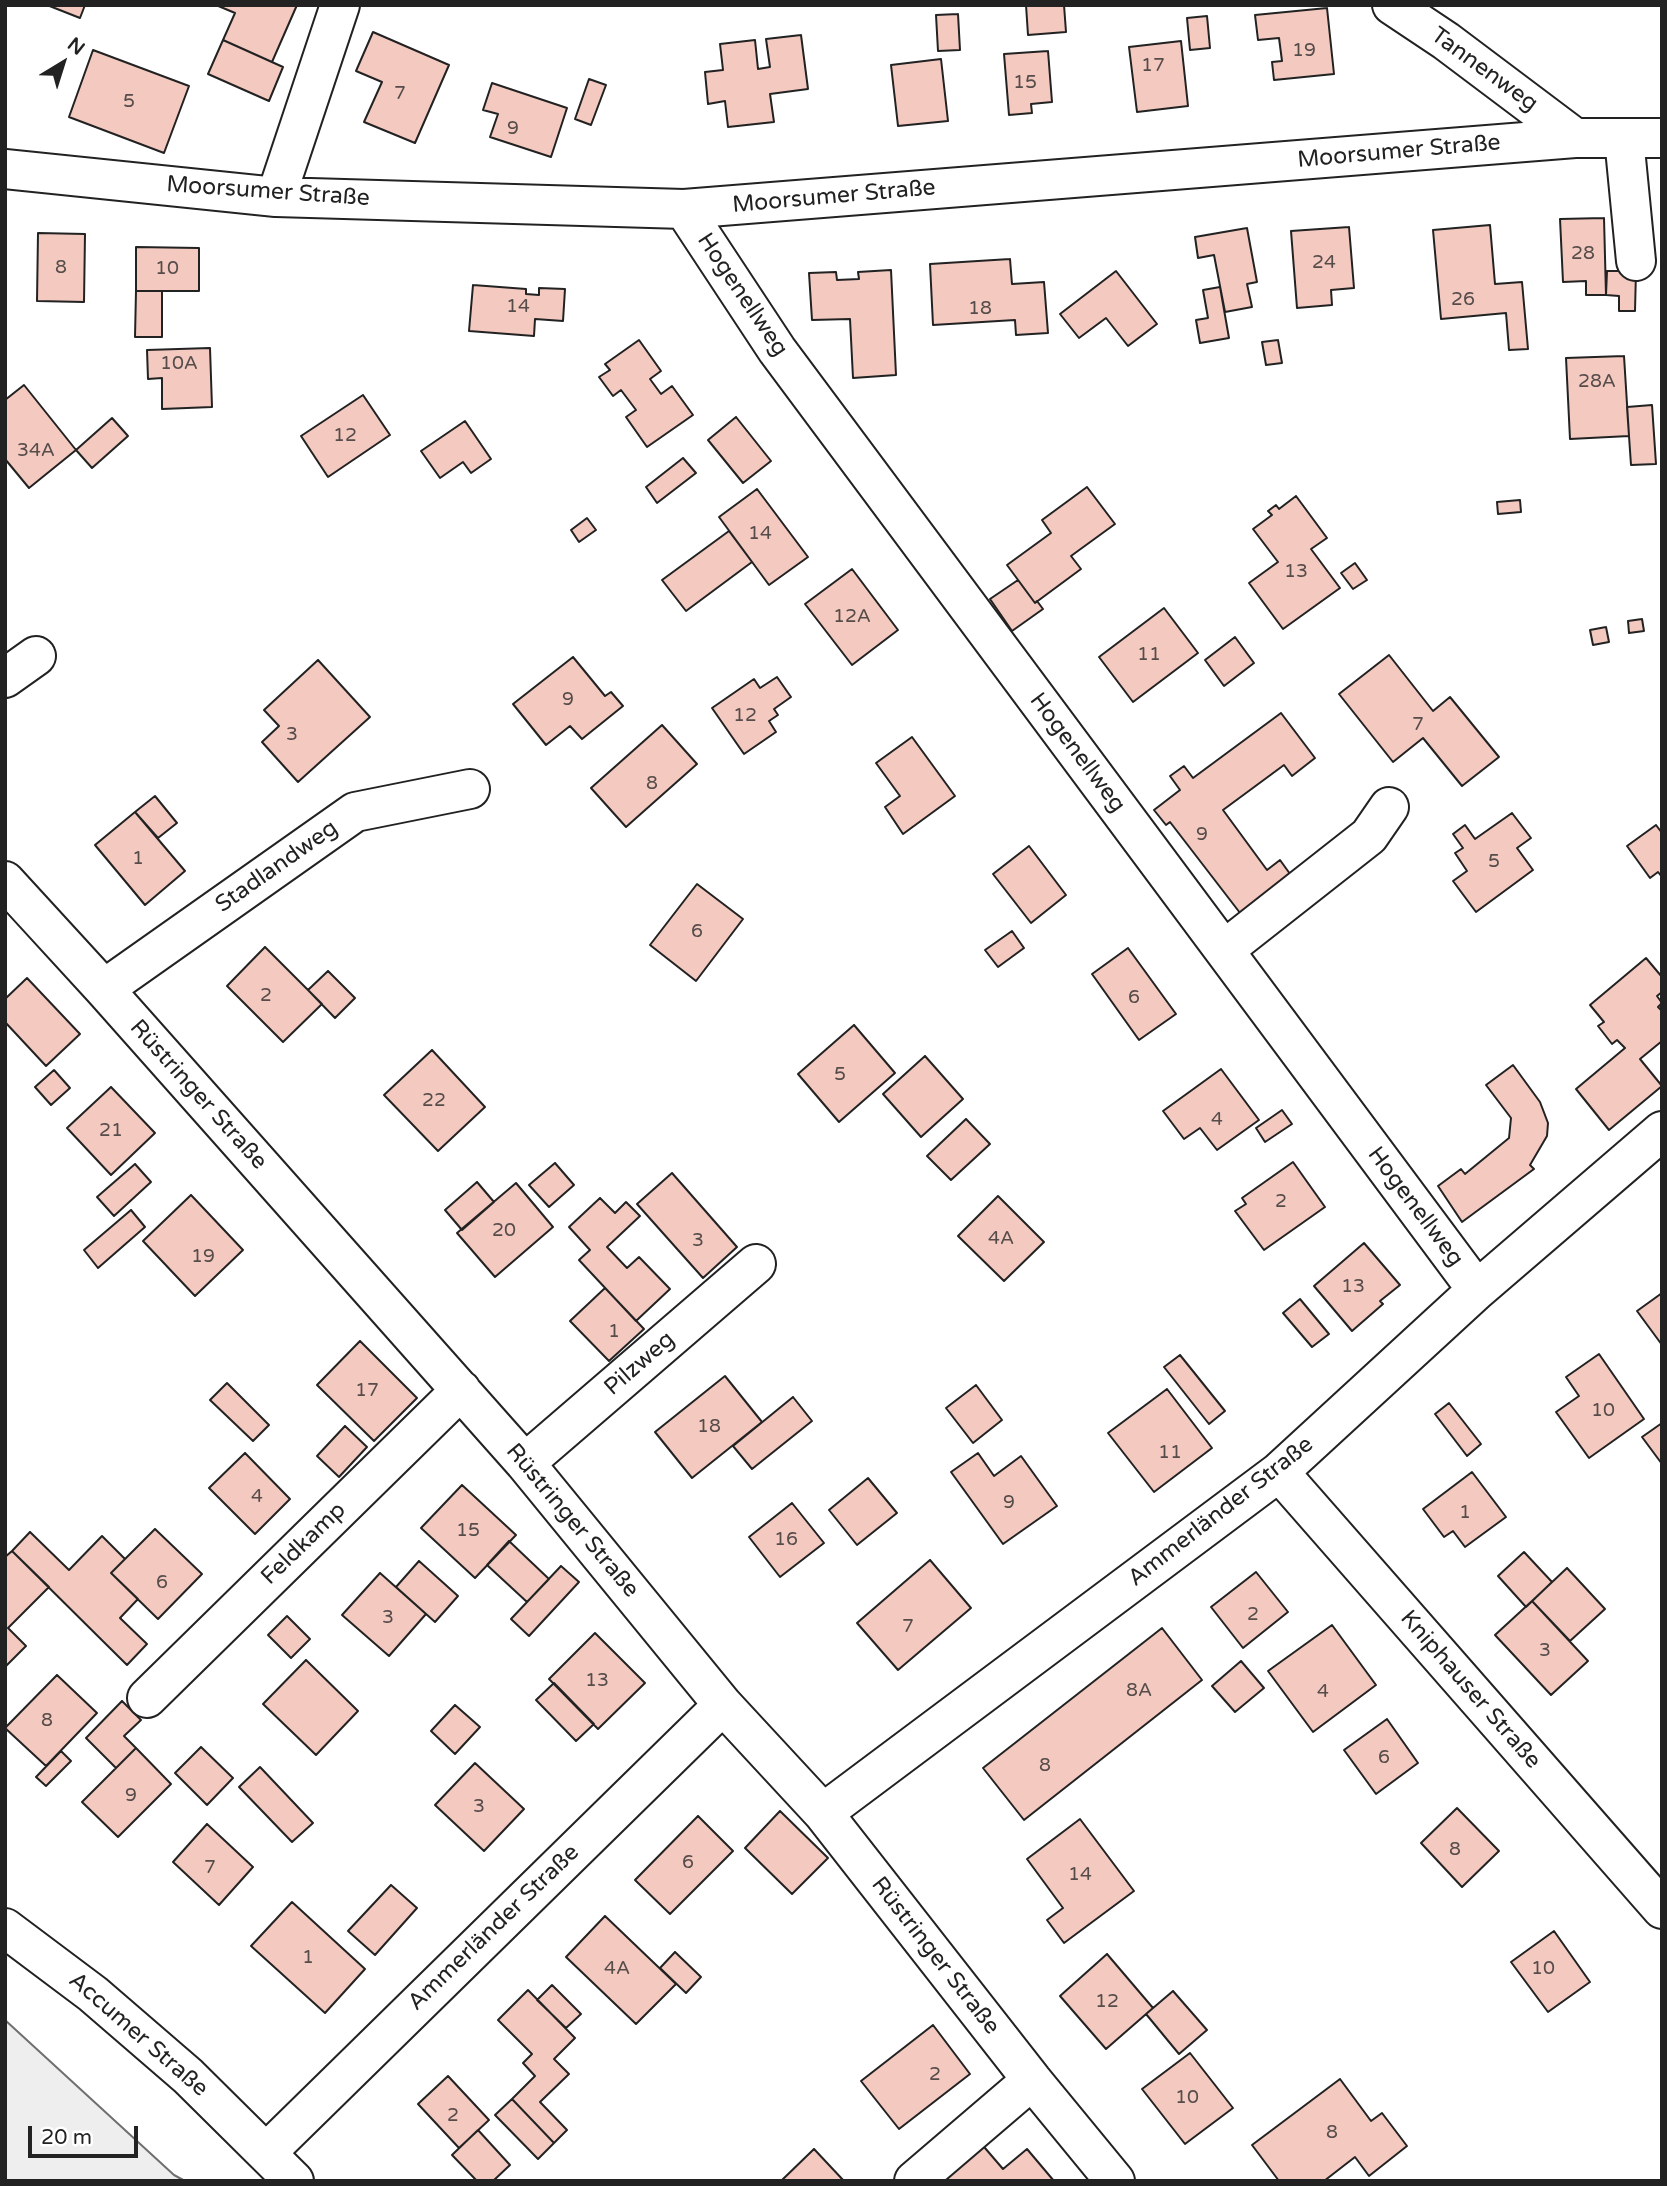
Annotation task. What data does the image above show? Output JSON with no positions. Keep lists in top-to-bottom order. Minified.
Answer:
{"streets":{"street":["Tannenweg","Moorsumer Straße","Hogenellweg","Stadlandweg","Rüstringer Straße","Pilzweg","Ammerländer Straße","Feldkamp","Kniphauser Straße","Accumer Straße"]},"crossings":[["Tannenweg","Moorsumer Straße"],["Moorsumer Straße","Hogenellweg"],["Hogenellweg","Ammerländer Straße"],["Stadlandweg","Rüstringer Straße"],["Rüstringer Straße","Pilzweg"],["Rüstringer Straße","Ammerländer Straße"],["Rüstringer Straße","Feldkamp"],["Ammerländer Straße","Kniphauser Straße"],["Ammerländer Straße","Accumer Straße"]],"house_numbers":["19","17","15","7","5","9","28","24","8","10","26","14","18","10A","28A","12","34A","14","13","12A","11","9","12","7","3","8","9","1","5","6","2","6","5","22","4","21","2","20","4A","3","19","13","1","17","10","18","11","4","9","1","15","16","6","2","3","7","3","13","8A","4","8","6","8","9","3","8","6","7","14","1","4A","10","12","2","10","2","8"],"scale_bar":"20 m","north":"top right"}
